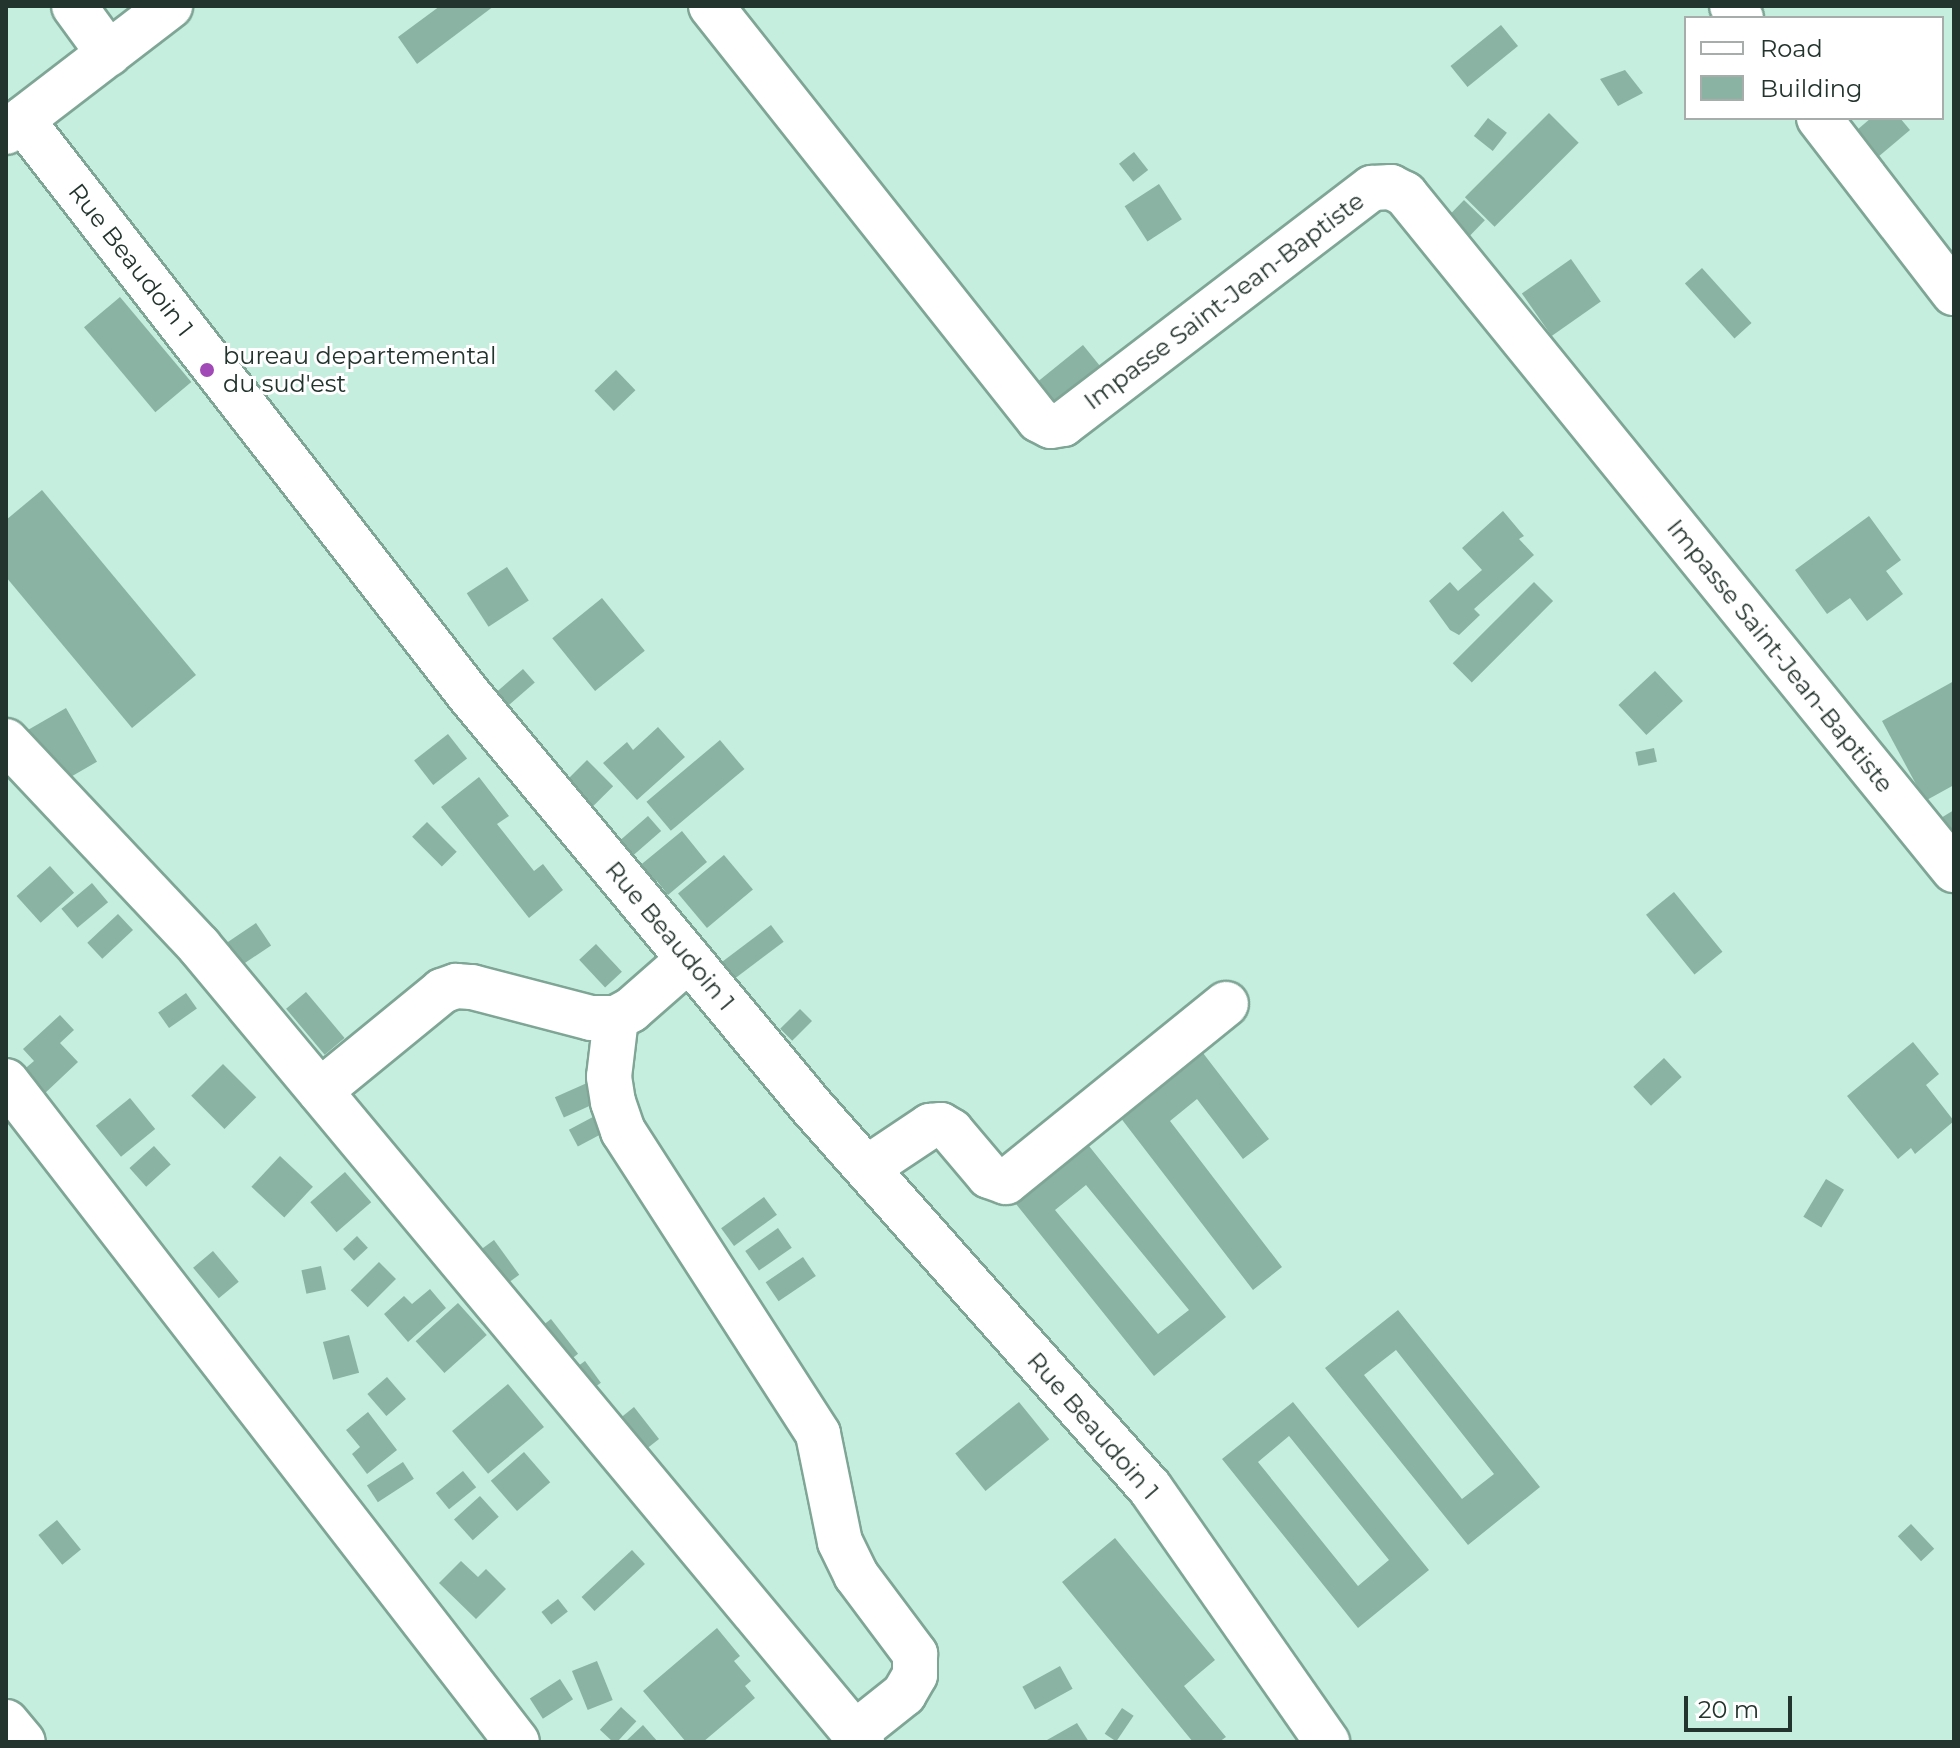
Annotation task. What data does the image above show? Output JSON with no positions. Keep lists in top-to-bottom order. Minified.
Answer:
{"streets":{"street":["Rue Beaudoin 1","Impasse Saint-Jean-Baptiste"]},"places":["bureau departemental du sud'est"],"legend":["Road","Building"],"scale_bar":"20 m"}
